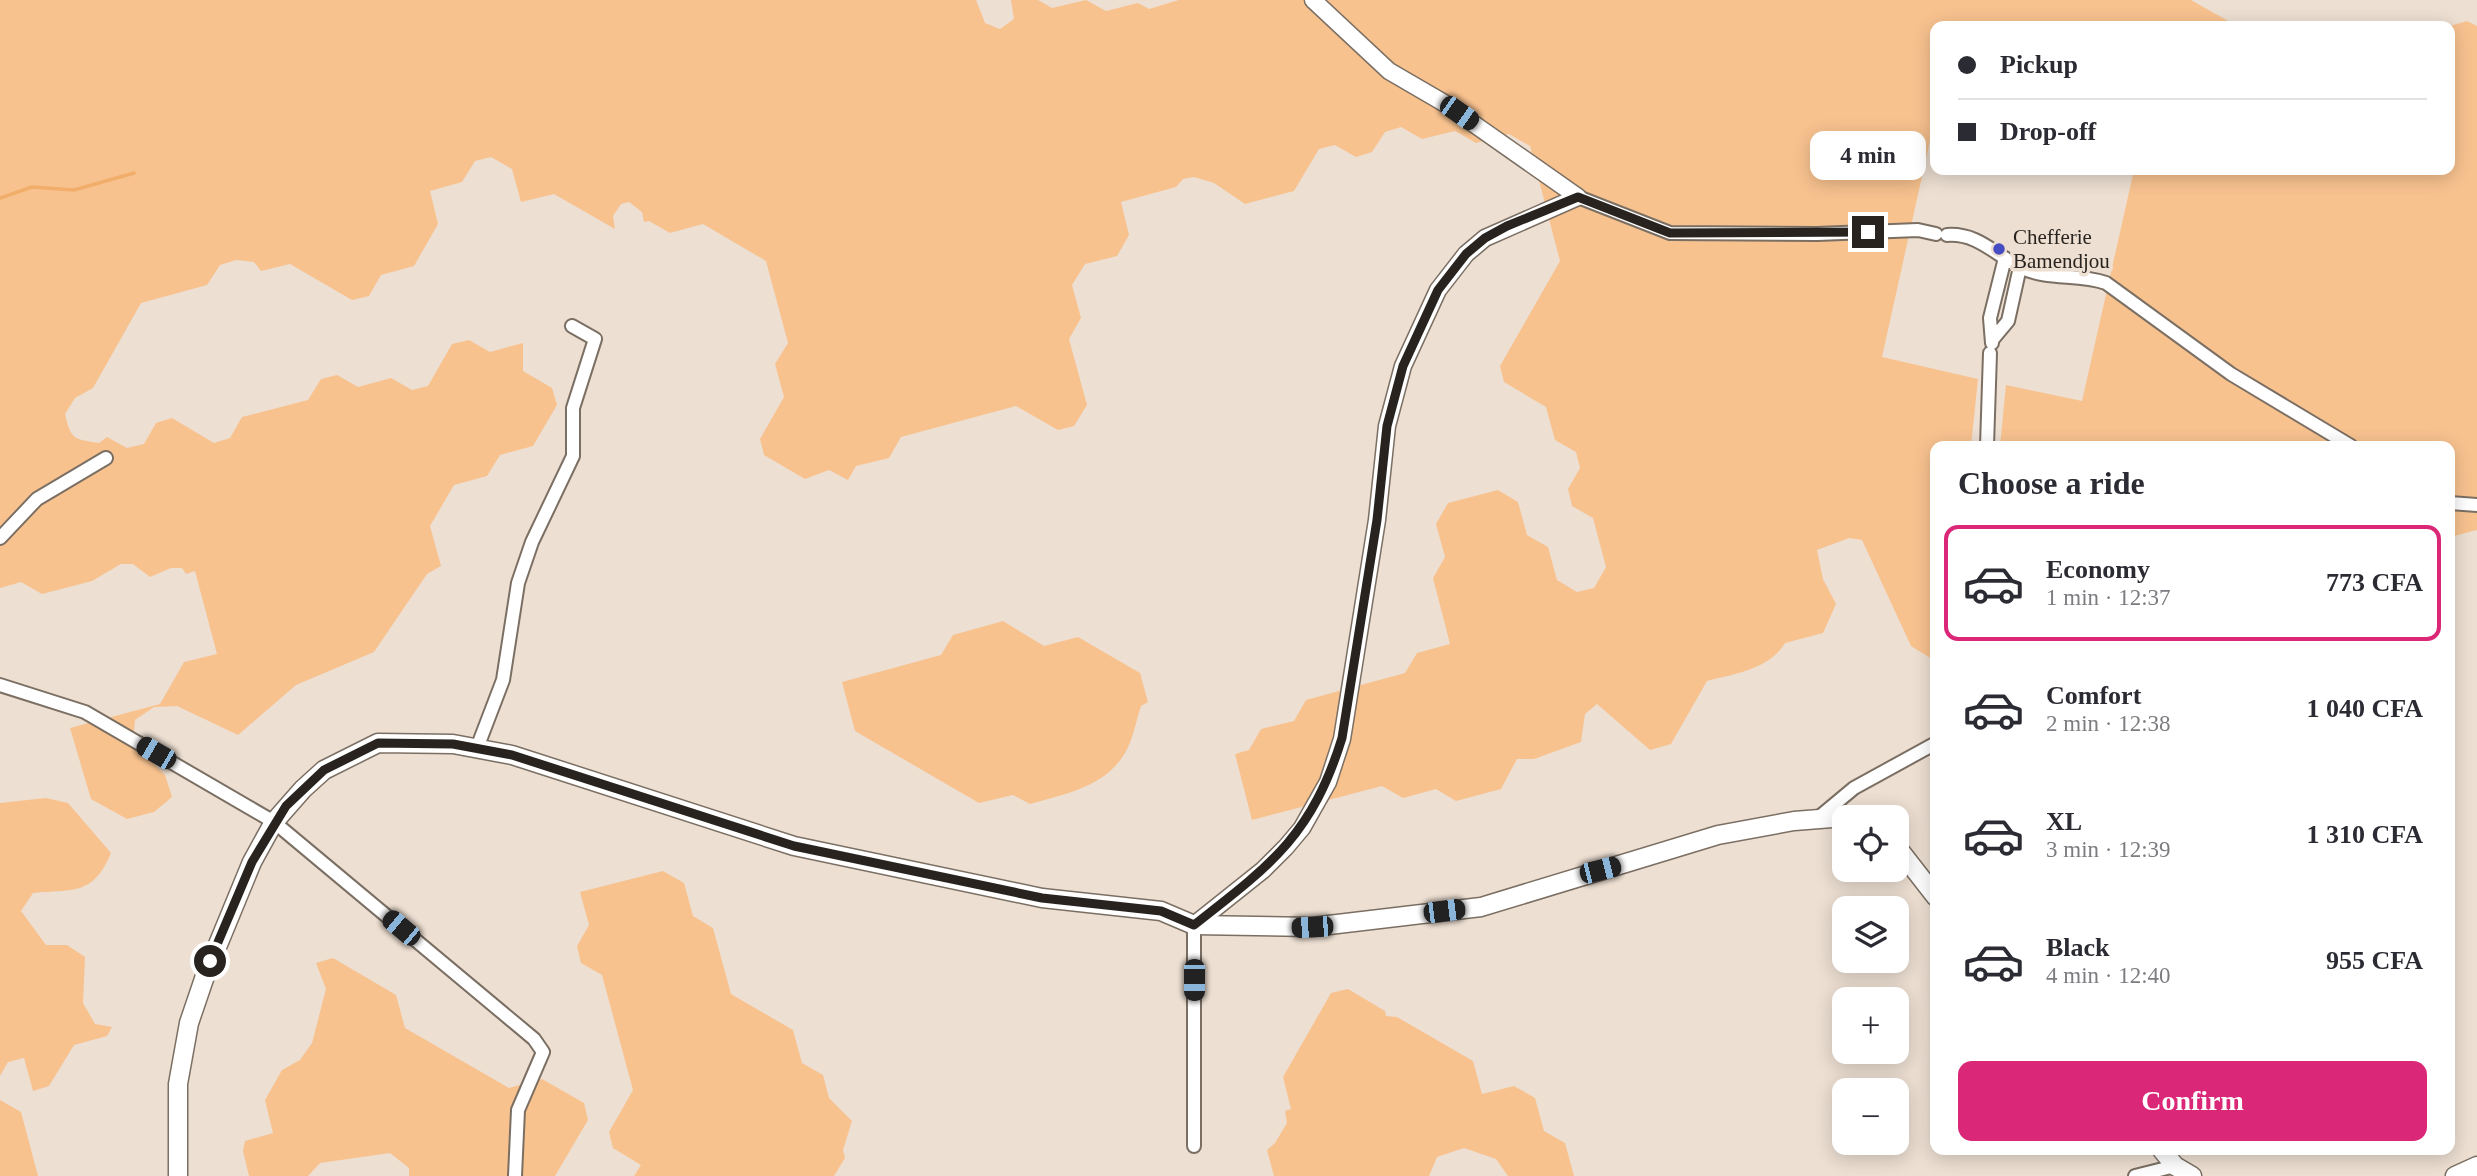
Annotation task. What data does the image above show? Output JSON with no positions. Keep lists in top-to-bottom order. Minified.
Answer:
{"places":["Chefferie Bamendjou"],"page":{"banner":["Pickup","Drop-off"],"bubble":"4 min","heading":"Choose a ride","list":[{"name":"Economy","note":"1 min · 12:37","value":"773 CFA"},{"name":"Comfort","note":"2 min · 12:38","value":"1 040 CFA"},{"name":"XL","note":"3 min · 12:39","value":"1 310 CFA"},{"name":"Black","note":"4 min · 12:40","value":"955 CFA"}],"map_buttons":["+","−"],"buttons":"Confirm"}}
